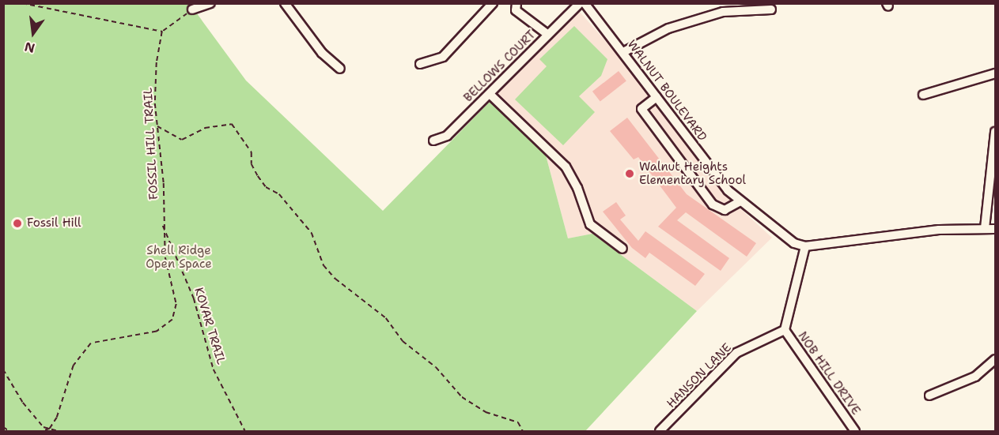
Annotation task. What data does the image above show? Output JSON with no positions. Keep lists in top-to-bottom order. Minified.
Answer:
{"streets":{"street":["BELLOWS COURT","WALNUT BOULEVARD","NOB HILL DRIVE","HANSON LANE"],"path":["FOSSIL HILL TRAIL","KOVAR TRAIL"]},"crossings":[["WALNUT BOULEVARD","NOB HILL DRIVE"],["FOSSIL HILL TRAIL","KOVAR TRAIL"],["NOB HILL DRIVE","HANSON LANE"]],"parks":["Shell Ridge Open Space"],"places":["Walnut Heights Elementary School","Fossil Hill"],"north":"bottom"}
